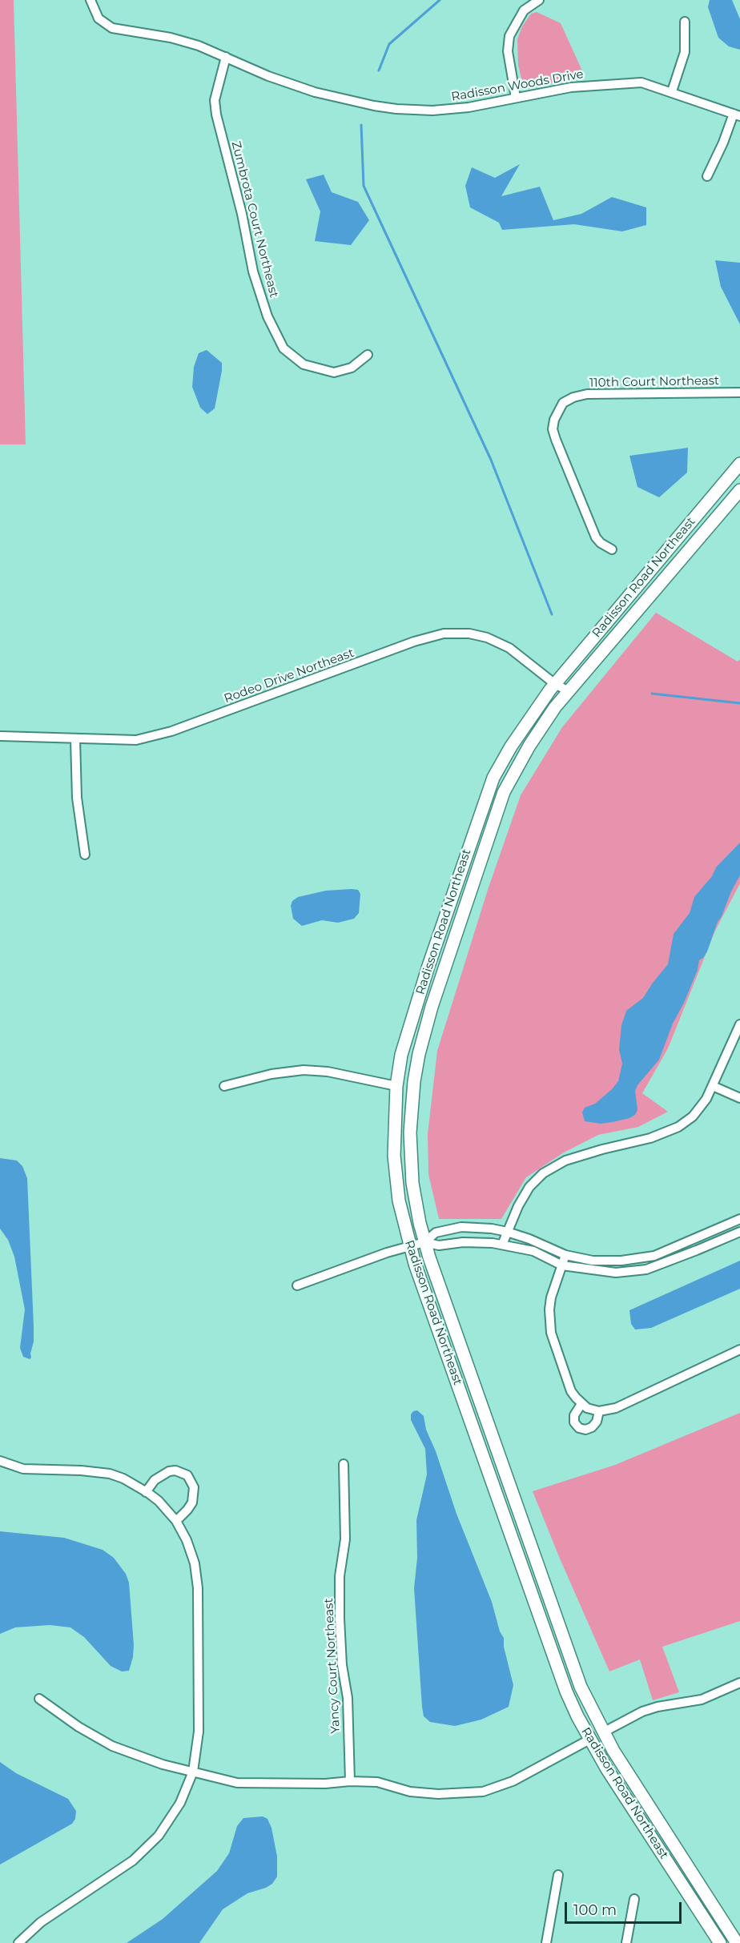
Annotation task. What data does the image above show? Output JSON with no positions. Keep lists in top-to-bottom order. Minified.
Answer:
{"streets":{"main road":["Radisson Road Northeast"],"street":["Radisson Woods Drive","Zumbrota Court Northeast","110th Court Northeast","Rodeo Drive Northeast","Yancy Court Northeast"]},"crossings":[["Radisson Woods Drive","Zumbrota Court Northeast"],["Radisson Road Northeast","Rodeo Drive Northeast"]],"scale_bar":"100 m"}
